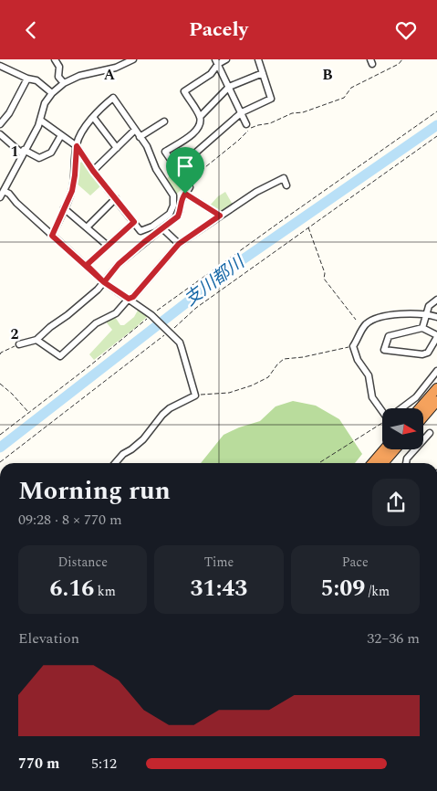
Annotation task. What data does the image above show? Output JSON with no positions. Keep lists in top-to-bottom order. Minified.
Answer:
{"water":["支川都川"],"north":"right","page":{"header":"Pacely","heading":["Morning run","09:28 · 8 × 770 m"],"stats":[["Distance","6.16 km"],["Time","31:43"],["Pace","5:09 /km"]],"chart":["Elevation","32–36 m"],"list":[{"name":"770 m","note":"5:12"}]},"grid":{"columns":["A","B"],"rows":["1","2"]}}
